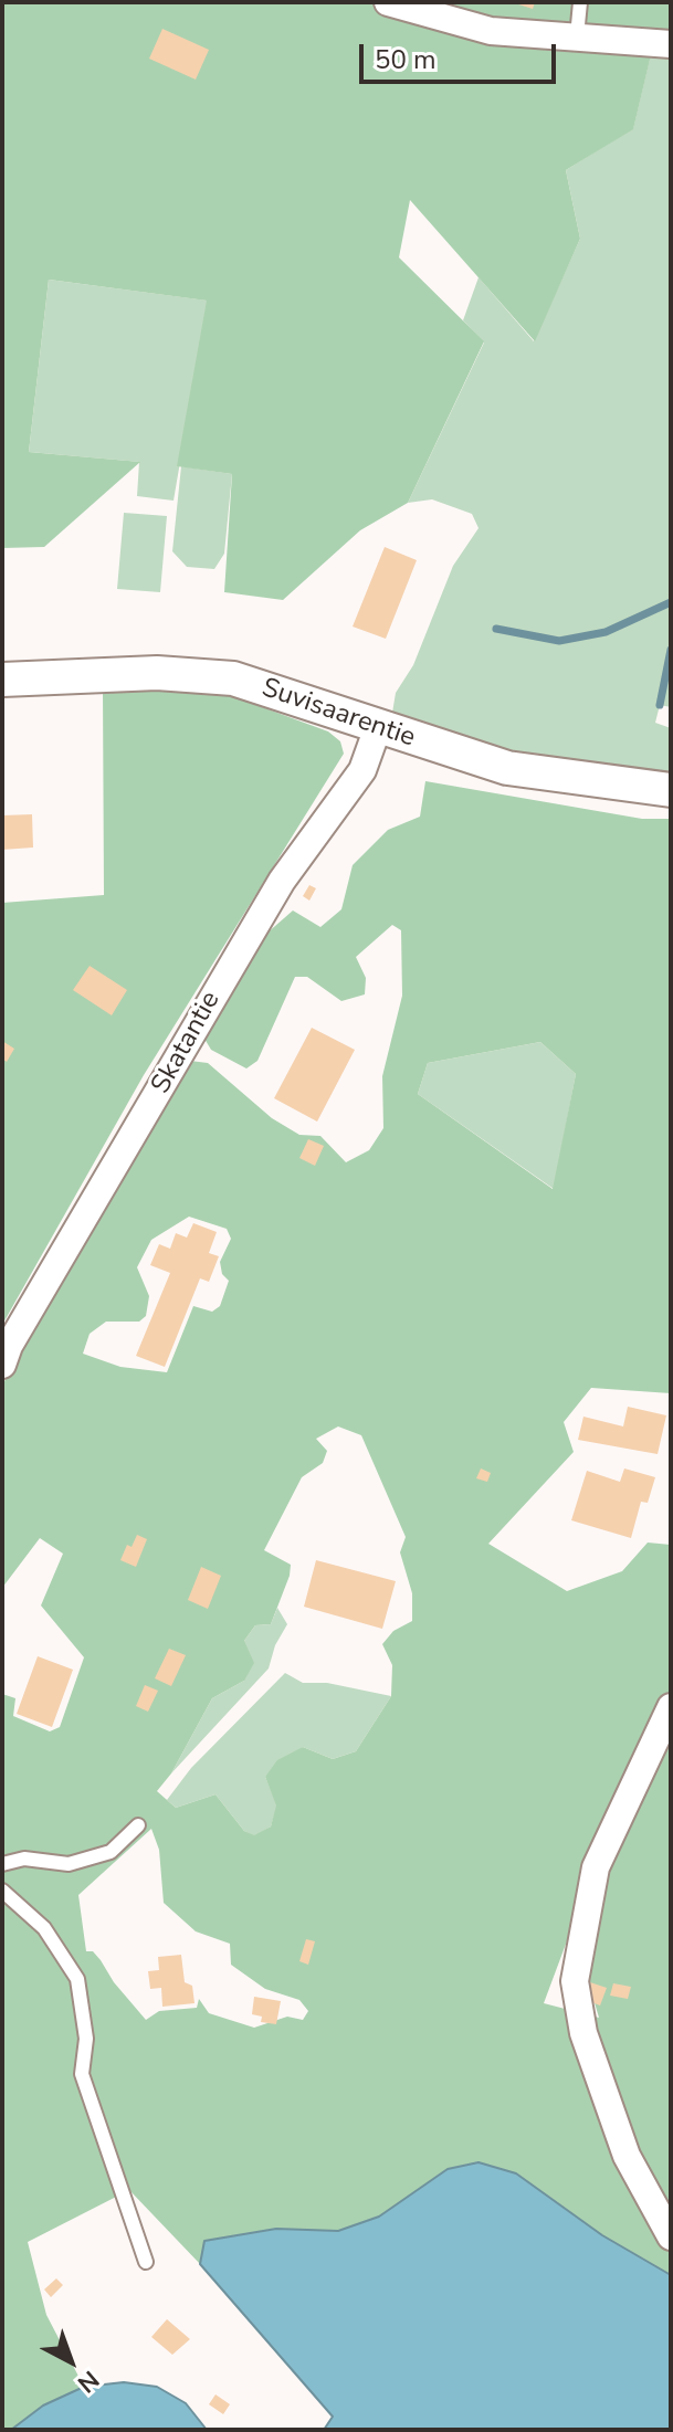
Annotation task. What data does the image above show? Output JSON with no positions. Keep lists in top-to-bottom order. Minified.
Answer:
{"streets":{"street":["Suvisaarentie","Skatantie"]},"crossings":[["Suvisaarentie","Skatantie"]],"scale_bar":"50 m","north":"bottom right"}
